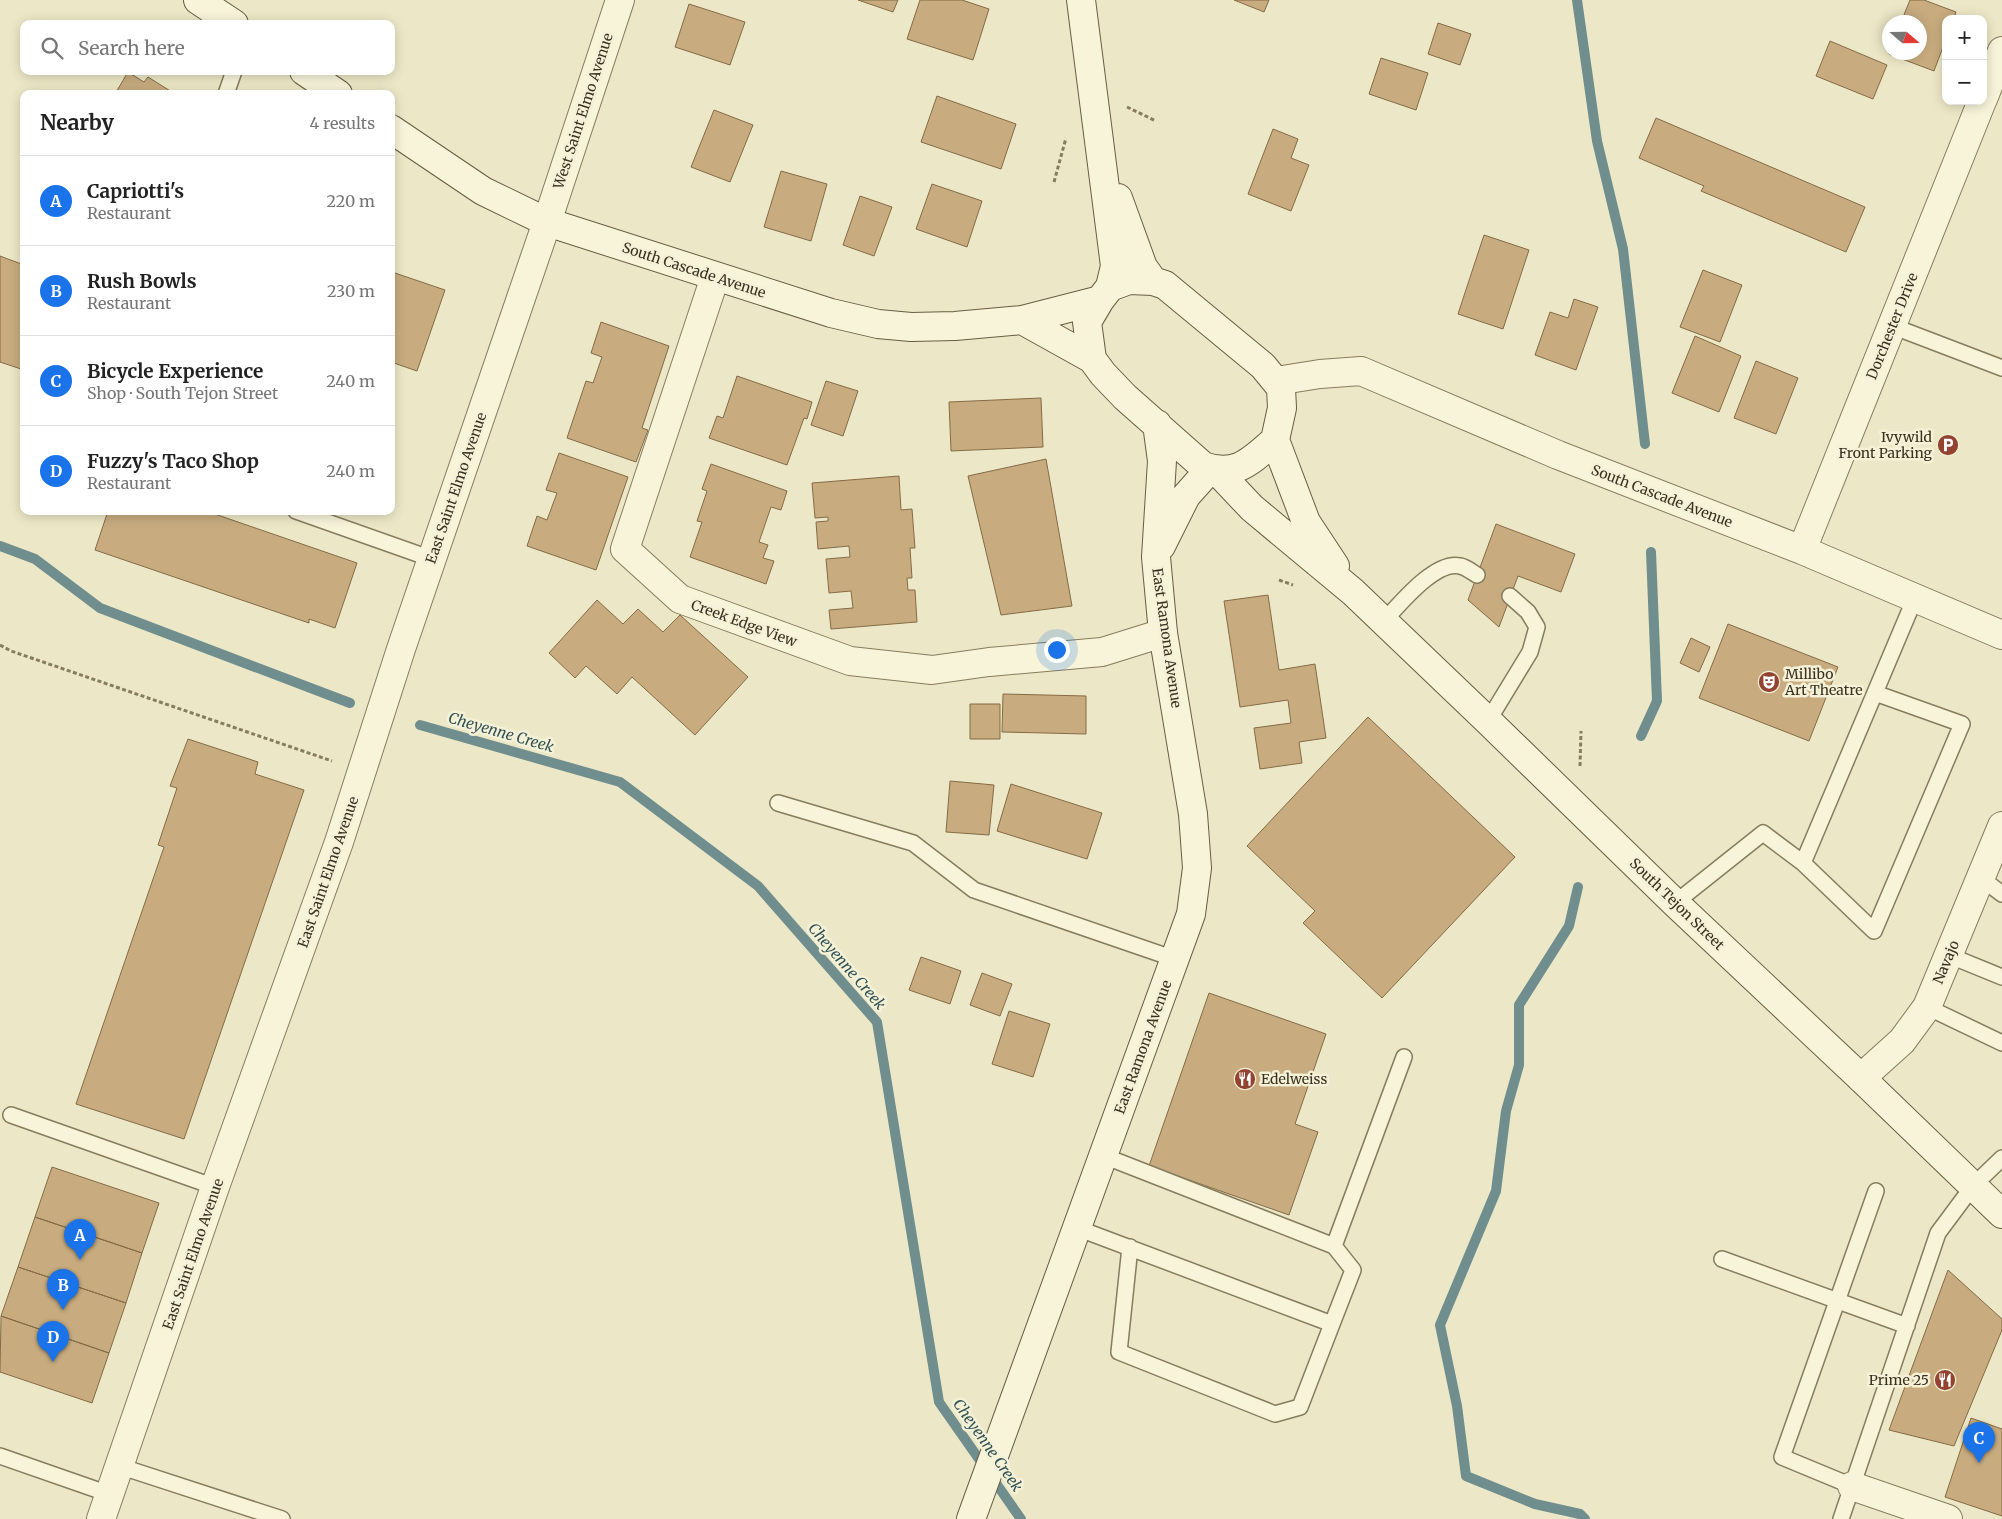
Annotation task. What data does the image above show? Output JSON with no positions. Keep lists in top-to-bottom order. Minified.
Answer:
{"streets":{"street":["West Saint Elmo Avenue","South Cascade Avenue","Dorchester Drive","East Saint Elmo Avenue","Creek Edge View","East Ramona Avenue","South Tejon Street","Navajo"]},"crossings":[["West Saint Elmo Avenue","South Cascade Avenue"],["West Saint Elmo Avenue","East Saint Elmo Avenue"],["South Cascade Avenue","Dorchester Drive"],["South Cascade Avenue","East Saint Elmo Avenue"],["South Cascade Avenue","Creek Edge View"],["Creek Edge View","East Ramona Avenue"],["South Tejon Street","Navajo"]],"water":["Cheyenne Creek"],"places":{"parking":["Ivywild Front Parking"],"theatre":["Millibo Art Theatre"],"restaurant":["Edelweiss","Prime 25"]},"north":"right","page":{"map_buttons":["+","−"],"search":"Search here","heading":["Nearby","4 results"],"list":[{"mark":"A","name":"Capriotti's","note":"Restaurant","value":"220 m"},{"mark":"B","name":"Rush Bowls","note":"Restaurant","value":"230 m"},{"mark":"C","name":"Bicycle Experience","note":"Shop · South Tejon Street","value":"240 m"},{"mark":"D","name":"Fuzzy's Taco Shop","note":"Restaurant","value":"240 m"}],"pins":["A","B","D","C"]}}
